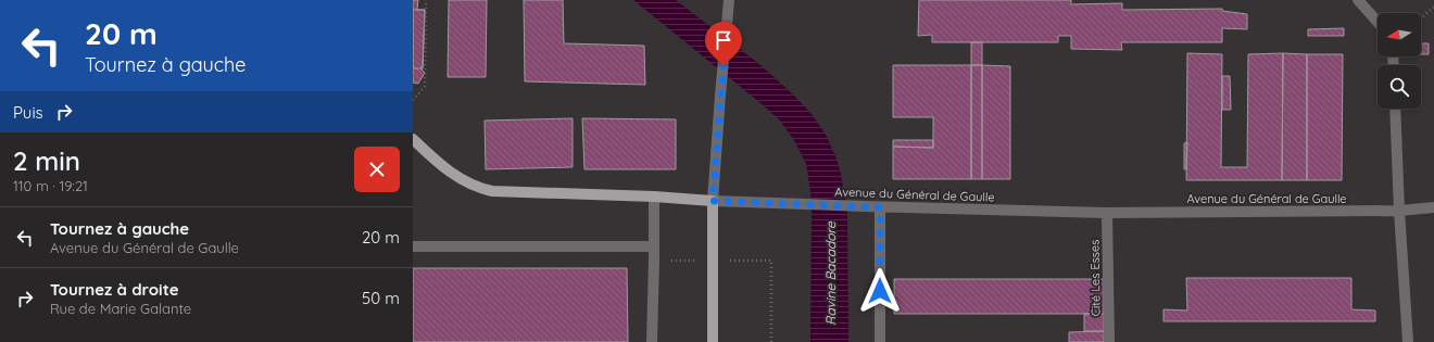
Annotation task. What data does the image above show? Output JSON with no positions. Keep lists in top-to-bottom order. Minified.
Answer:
{"streets":{"main road":["Avenue du Général de Gaulle"],"street":["Cité Les Esses"]},"crossings":[["Avenue du Général de Gaulle","Cité Les Esses"]],"water":["Ravine Bacadore"],"north":"left","page":{"turn":["20 m","Tournez à gauche"],"then":"Puis","heading":["2 min","110 m · 19:21"],"list":[{"name":"Tournez à gauche","note":"Avenue du Général de Gaulle","value":"20 m"},{"name":"Tournez à droite","note":"Rue de Marie Galante","value":"50 m"}]}}
